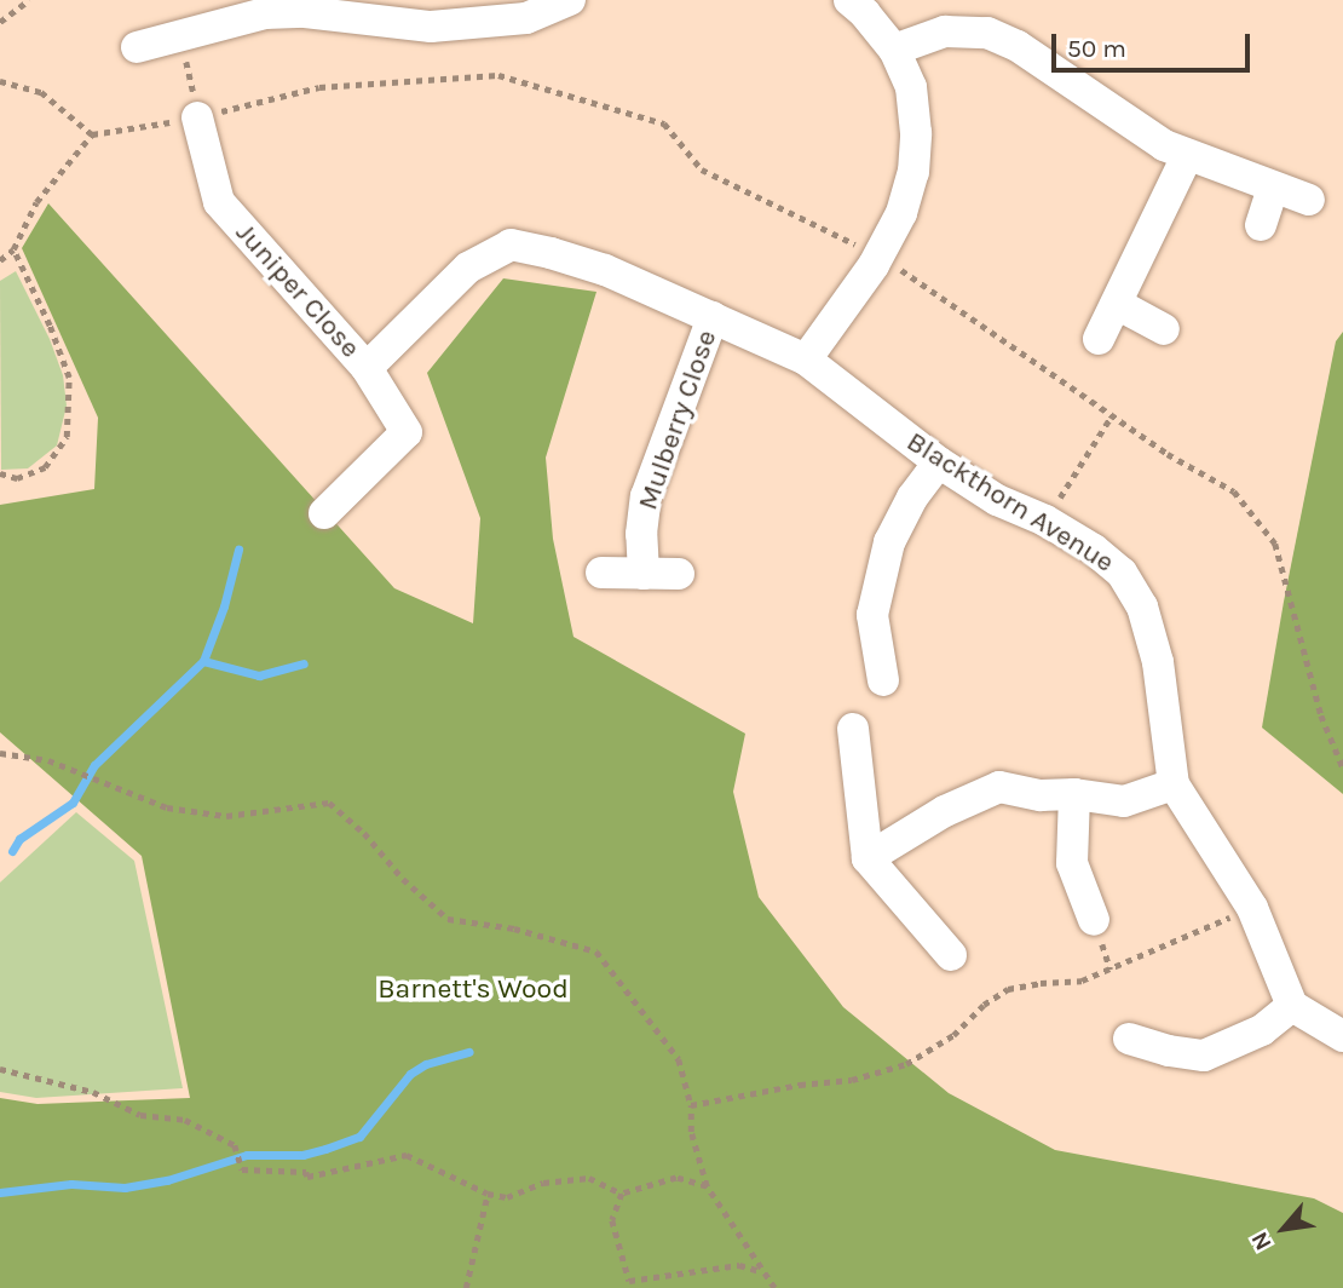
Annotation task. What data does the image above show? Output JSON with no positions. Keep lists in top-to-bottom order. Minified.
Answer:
{"streets":{"street":["Juniper Close","Mulberry Close","Blackthorn Avenue"]},"crossings":[["Juniper Close","Mulberry Close"],["Juniper Close","Blackthorn Avenue"],["Mulberry Close","Blackthorn Avenue"]],"parks":["Barnett's Wood"],"scale_bar":"50 m","north":"bottom left"}
